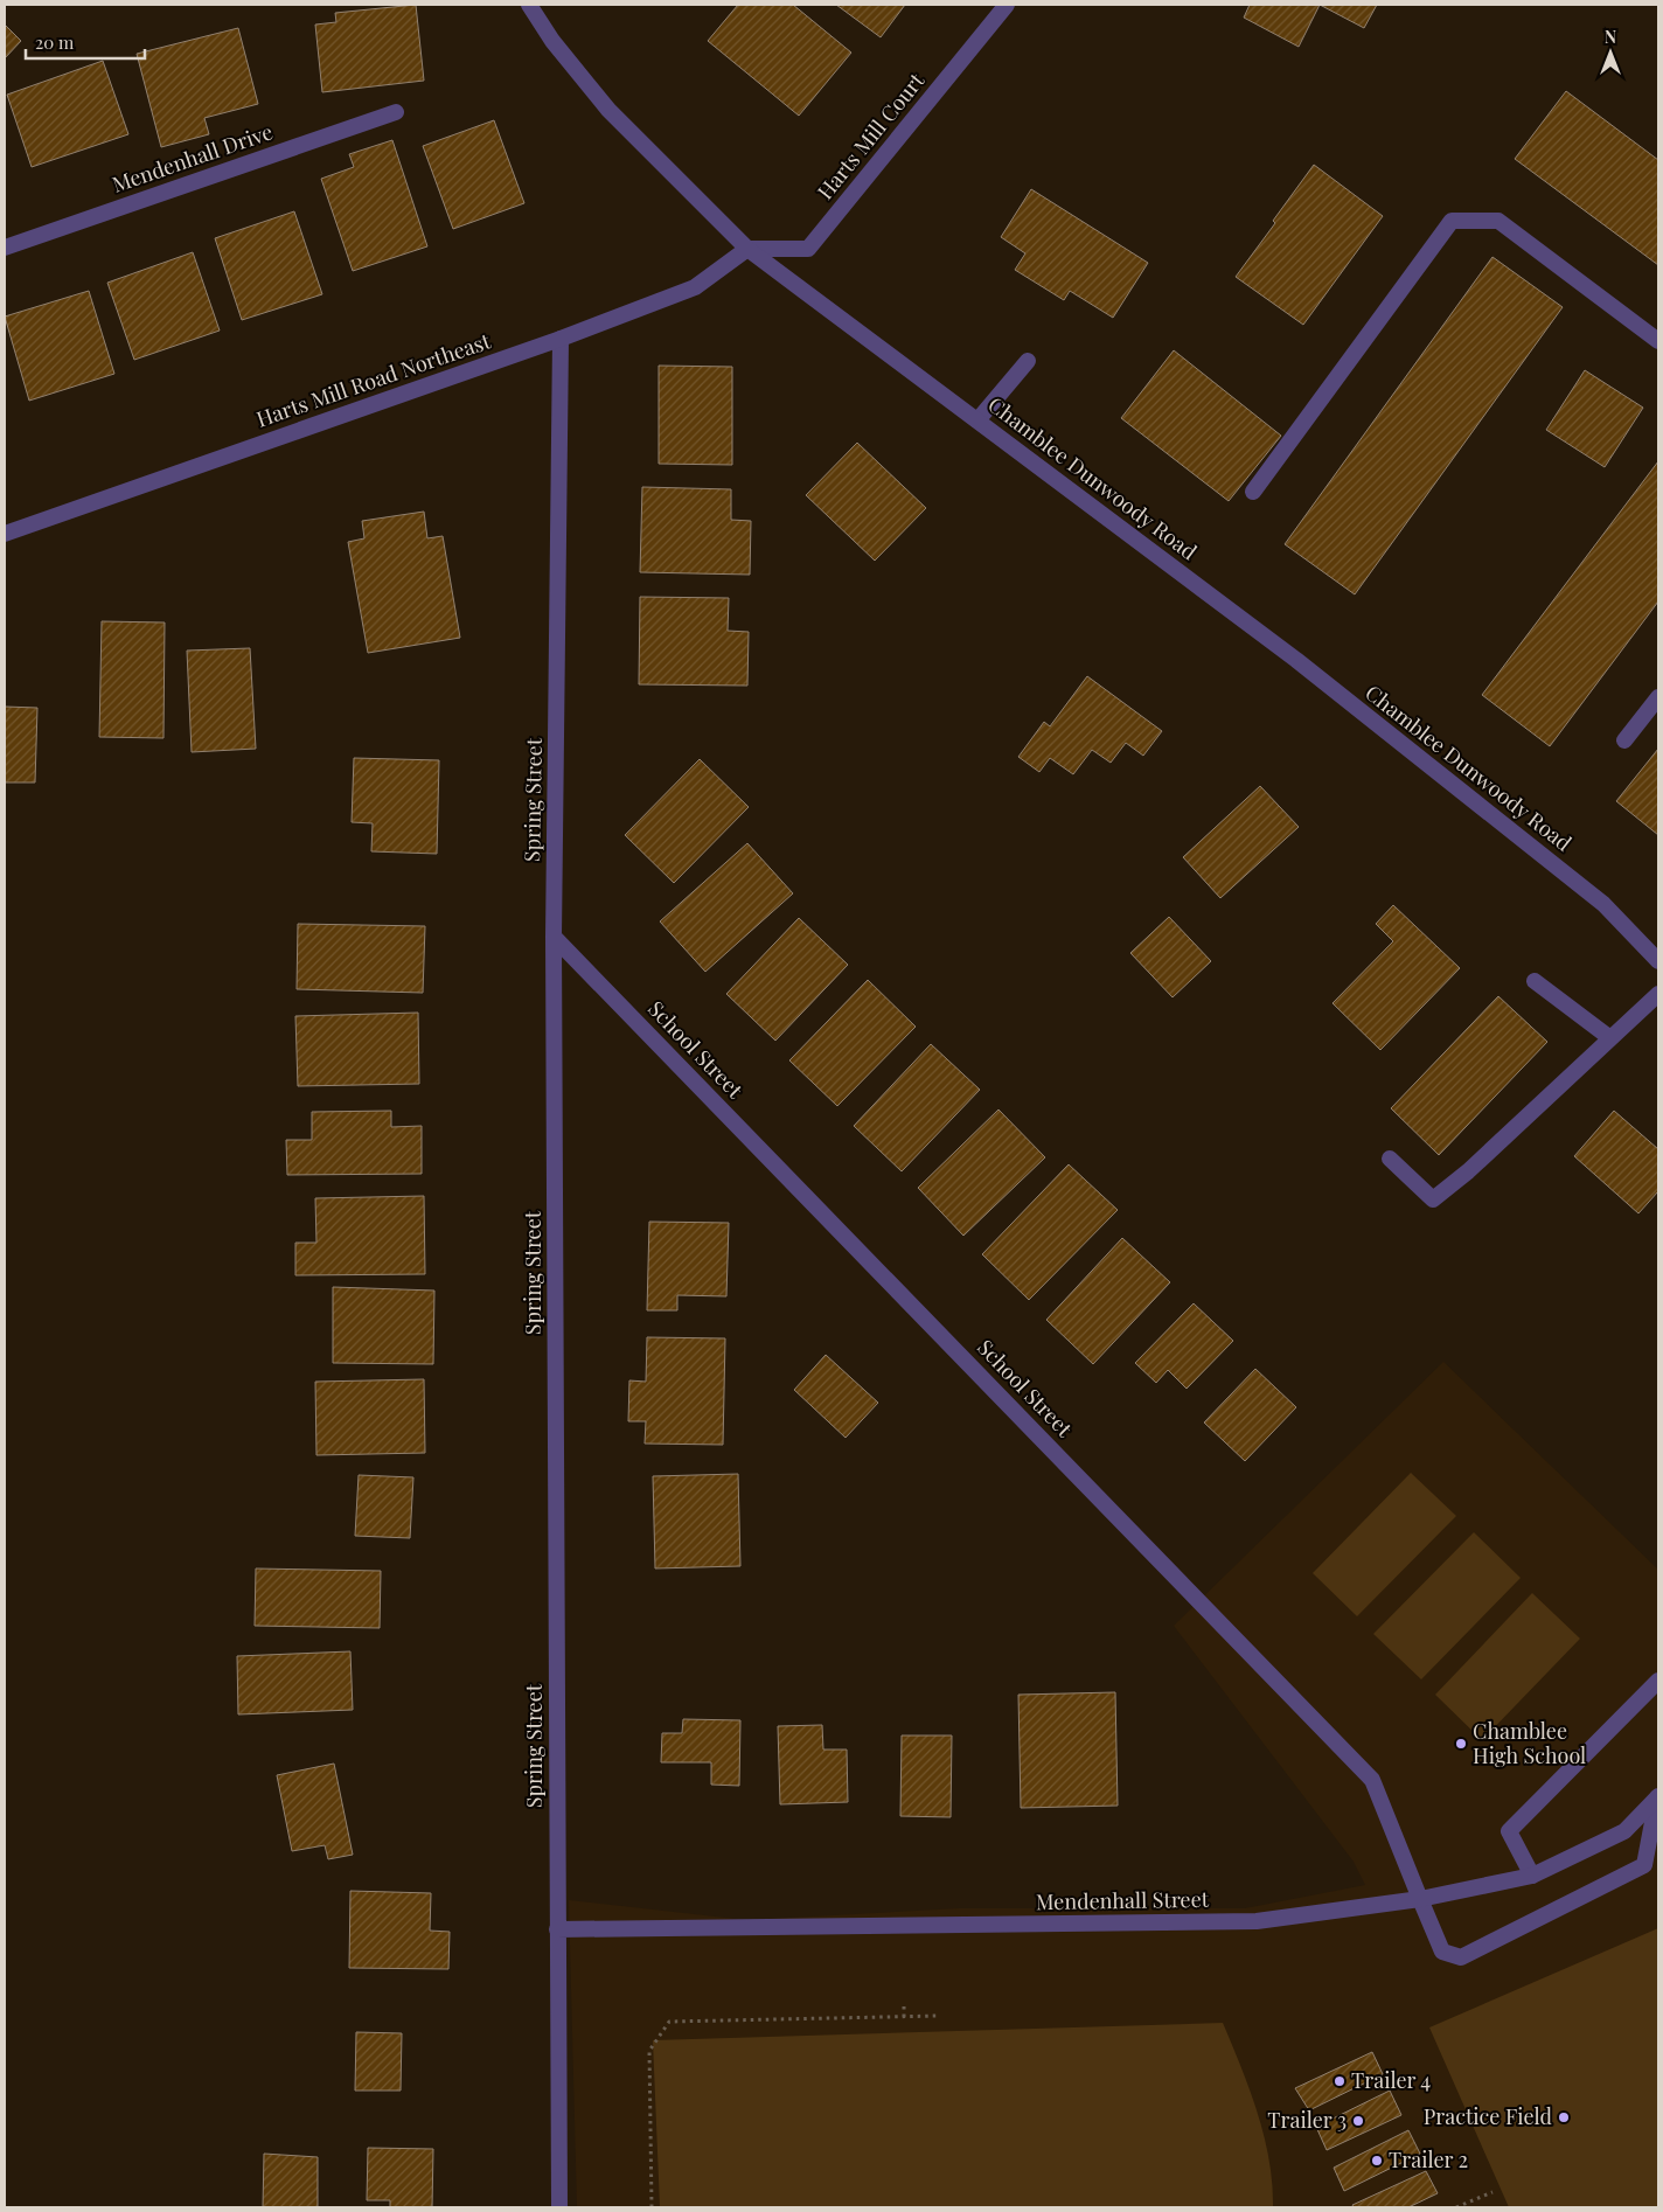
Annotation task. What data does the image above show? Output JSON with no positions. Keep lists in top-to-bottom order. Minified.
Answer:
{"streets":{"street":["Harts Mill Court","Mendenhall Drive","Harts Mill Road Northeast","Chamblee Dunwoody Road","Spring Street","School Street","Mendenhall Street"]},"crossings":[["Harts Mill Court","Harts Mill Road Northeast"],["Harts Mill Court","Chamblee Dunwoody Road"],["Harts Mill Road Northeast","Chamblee Dunwoody Road"],["Harts Mill Road Northeast","Spring Street"],["Spring Street","School Street"],["Spring Street","Mendenhall Street"],["School Street","Mendenhall Street"]],"places":["Chamblee High School","Trailer 4","Practice Field","Trailer 3","Trailer 2"],"scale_bar":"20 m","north":"top"}
